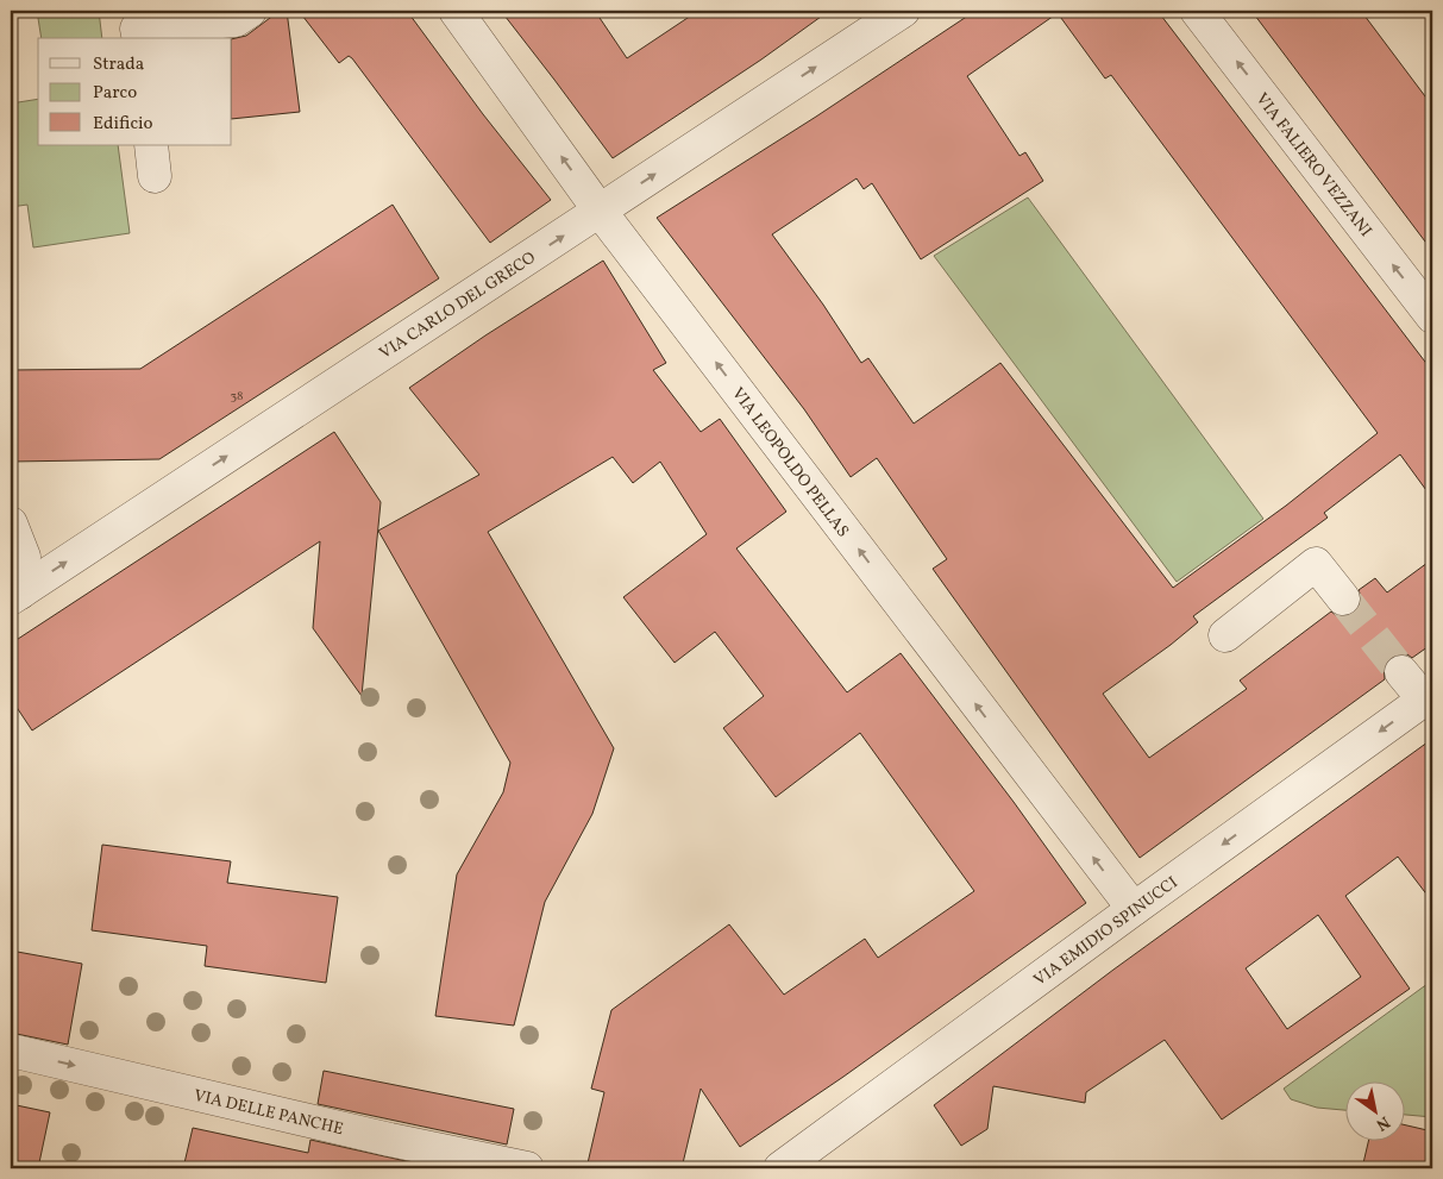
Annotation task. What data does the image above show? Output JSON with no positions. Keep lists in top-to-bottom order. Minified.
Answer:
{"streets":{"street":["VIA FALIERO VEZZANI","VIA CARLO DEL GRECO","VIA LEOPOLDO PELLAS","VIA EMIDIO SPINUCCI","VIA DELLE PANCHE"]},"crossings":[["VIA CARLO DEL GRECO","VIA LEOPOLDO PELLAS"],["VIA LEOPOLDO PELLAS","VIA EMIDIO SPINUCCI"]],"one_way":["VIA FALIERO VEZZANI","VIA CARLO DEL GRECO","VIA LEOPOLDO PELLAS","VIA EMIDIO SPINUCCI","VIA DELLE PANCHE"],"house_numbers":["38"],"legend":["Strada","Parco","Edificio"],"north":"bottom right"}
